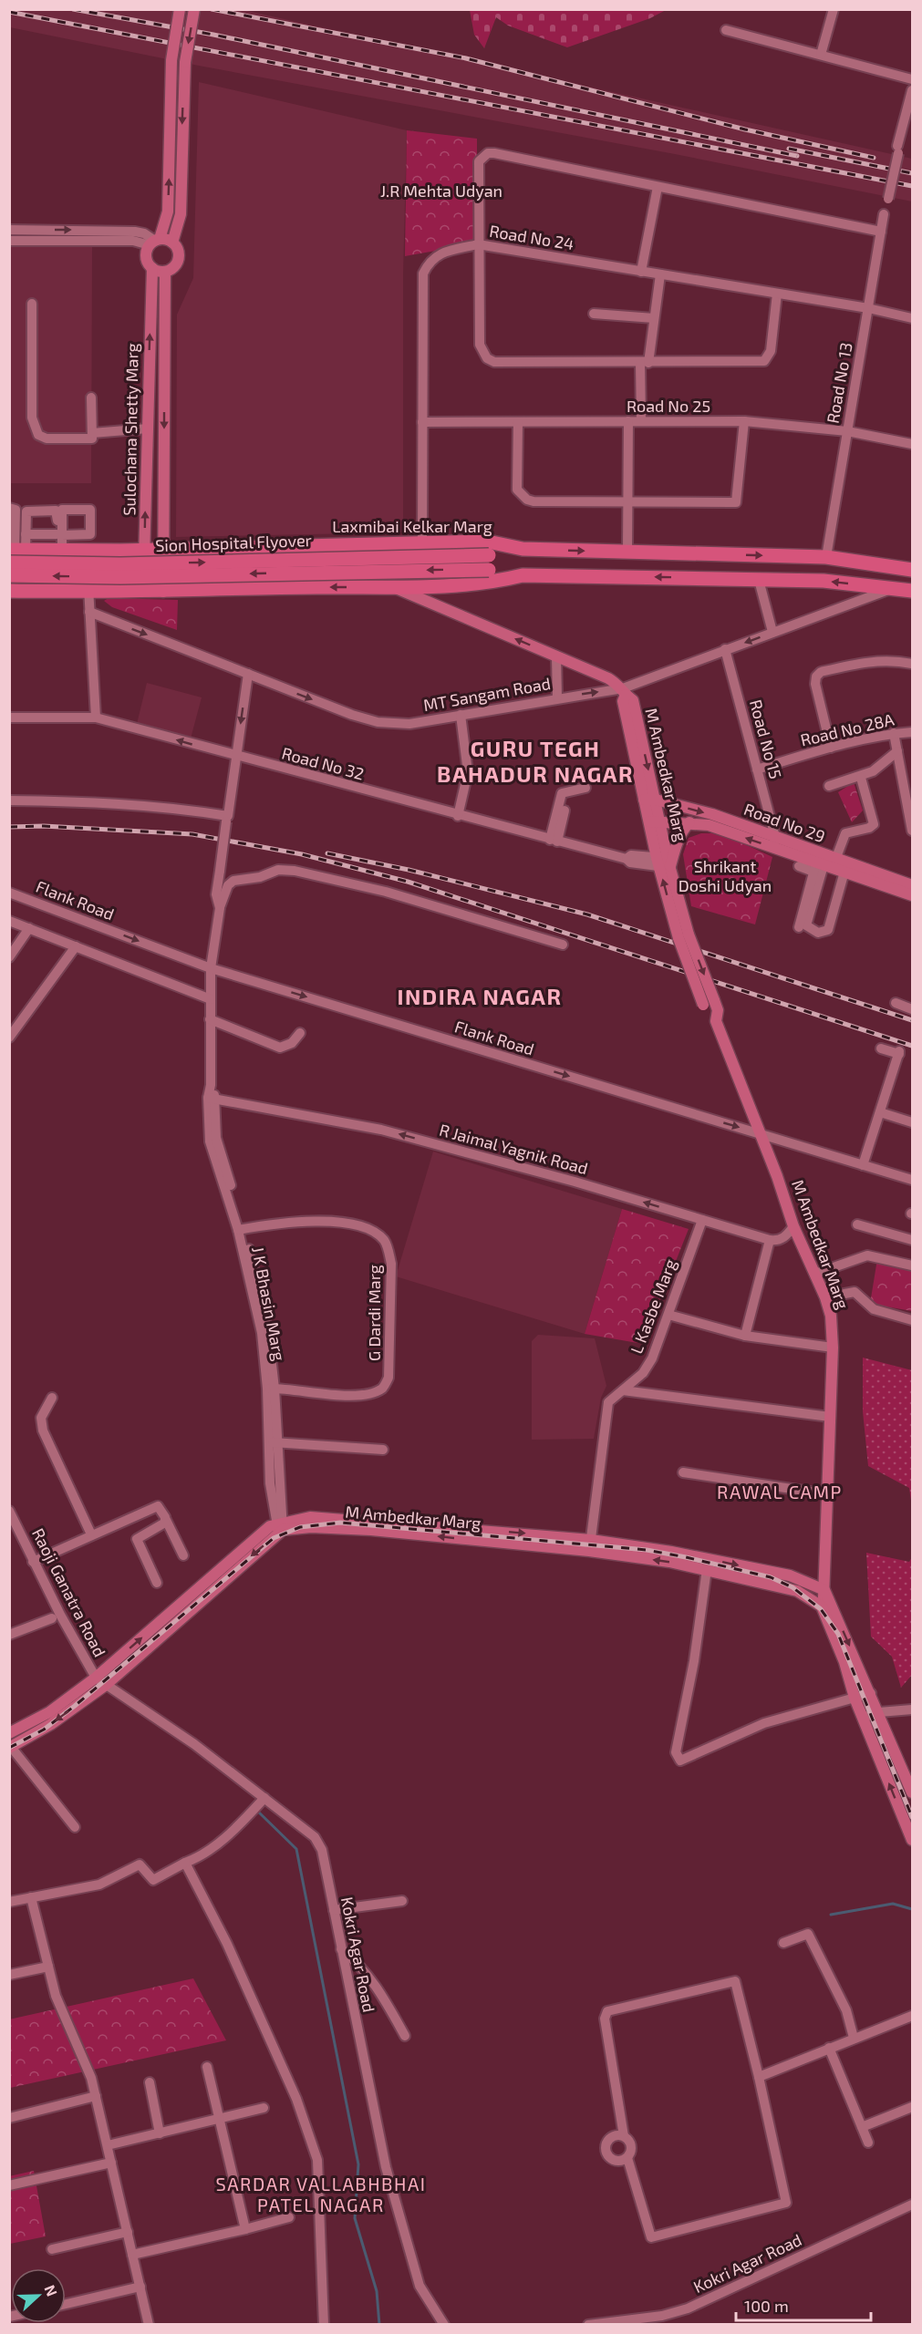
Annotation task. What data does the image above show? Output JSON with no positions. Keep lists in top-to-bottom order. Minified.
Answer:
{"streets":{"highway":["Laxmibai Kelkar Marg","Sion Hospital Flyover"],"main road":["Sulochana Shetty Marg","M Ambedkar Marg","Road No 29"],"street":["Road No 24","Road No 13","Road No 25","MT Sangam Road","Road No 28A","Road No 15","Road No 32","Flank Road","R Jaimal Yagnik Road","J K Bhasin Marg","L Kasbe Marg","G Dardi Marg","Raoji Ganatra Road","Kokri Agar Road"]},"crossings":[["Road No 24","Road No 13"],["Road No 24","Road No 25"],["Road No 24","Laxmibai Kelkar Marg"],["Road No 13","Road No 25"],["Road No 13","Laxmibai Kelkar Marg"],["Sulochana Shetty Marg","Laxmibai Kelkar Marg"],["Laxmibai Kelkar Marg","Sion Hospital Flyover"],["MT Sangam Road","Road No 15"],["MT Sangam Road","M Ambedkar Marg"],["Road No 28A","Road No 15"],["Road No 15","Road No 29"],["Road No 32","M Ambedkar Marg"],["M Ambedkar Marg","Road No 29"],["M Ambedkar Marg","Flank Road"],["M Ambedkar Marg","J K Bhasin Marg"],["M Ambedkar Marg","L Kasbe Marg"],["Flank Road","J K Bhasin Marg"],["R Jaimal Yagnik Road","J K Bhasin Marg"],["R Jaimal Yagnik Road","L Kasbe Marg"],["J K Bhasin Marg","G Dardi Marg"],["Raoji Ganatra Road","Kokri Agar Road"]],"one_way":["R Jaimal Yagnik Road"],"districts":["GURU TEGH BAHADUR NAGAR","INDIRA NAGAR","RAWAL CAMP","SARDAR VALLABHBHAI PATEL NAGAR"],"parks":["J.R Mehta Udyan","Shrikant Doshi Udyan"],"scale_bar":"100 m","north":"right"}
